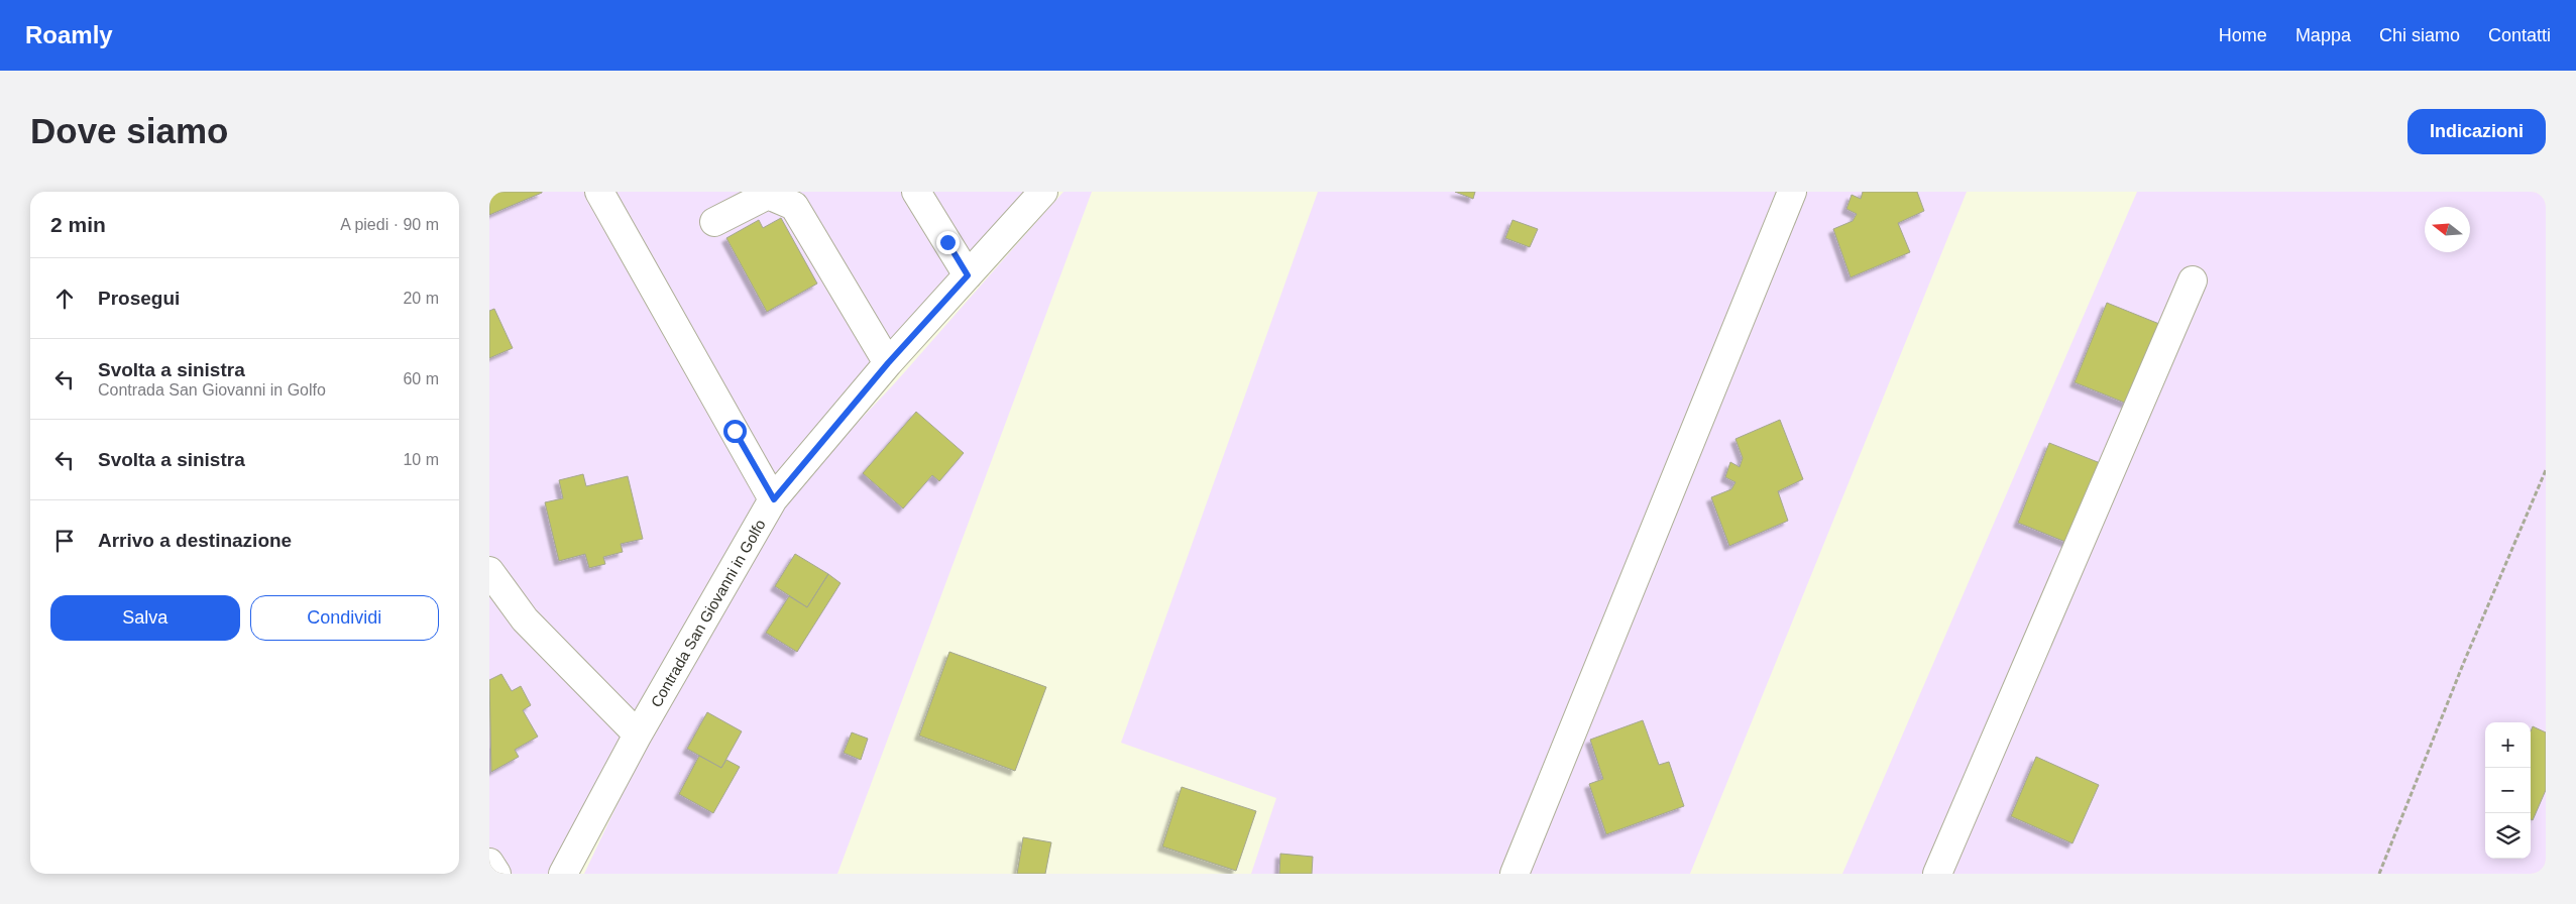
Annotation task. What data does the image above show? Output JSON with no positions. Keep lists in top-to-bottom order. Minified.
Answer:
{"streets":{"street":["Contrada San Giovanni in Golfo"]},"north":"left","page":{"header":"Roamly","nav":["Home","Mappa","Chi siamo","Contatti"],"buttons":["Indicazioni",["Salva","Condividi"]],"title":"Dove siamo","heading":["2 min","A piedi · 90 m"],"list":[["Prosegui","20 m"],["Svolta a sinistra","Contrada San Giovanni in Golfo","60 m"],["Svolta a sinistra","10 m"],"Arrivo a destinazione"],"map_buttons":["+","−"]}}
